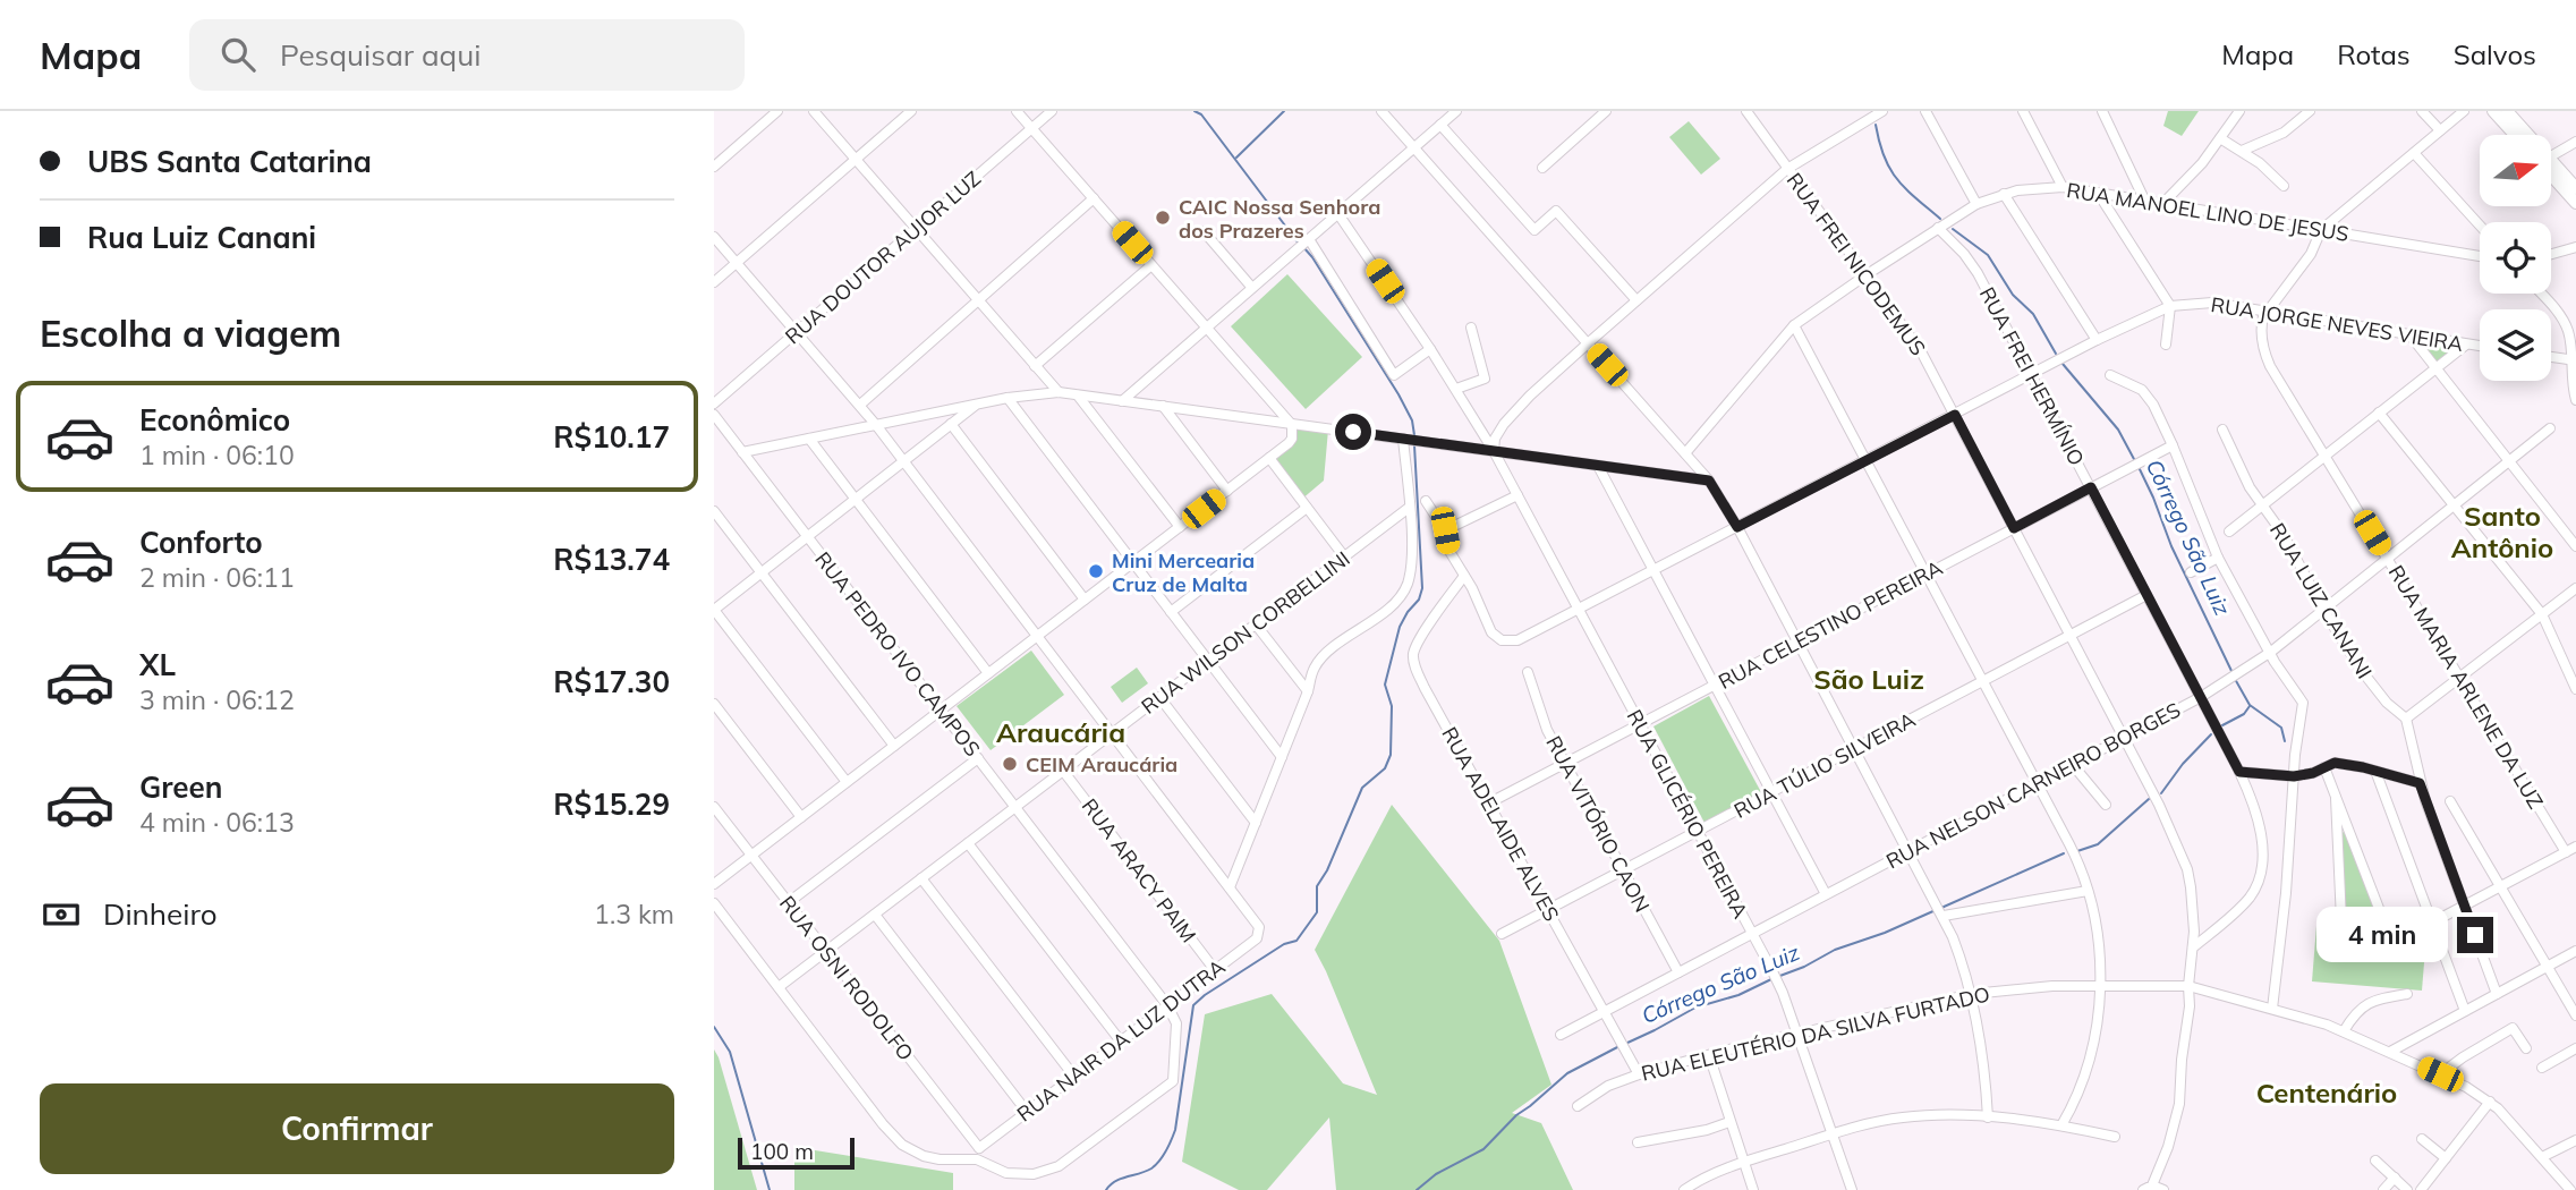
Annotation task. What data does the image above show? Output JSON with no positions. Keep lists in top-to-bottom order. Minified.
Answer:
{"streets":{"street":["RUA MANOEL LINO DE JESUS","RUA DOUTOR AUJOR LUZ","RUA FREI NICODEMUS","RUA JORGE NEVES VIEIRA","RUA FREI HERMÍNIO","RUA LUIZ CANANI","RUA CELESTINO PEREIRA","RUA WILSON CORBELLINI","RUA PEDRO IVO CAMPOS","RUA MARIA ARLENE DA LUZ","RUA TÚLIO SILVEIRA","RUA NELSON CARNEIRO BORGES","RUA GLICÉRIO PEREIRA","RUA ADELAIDE ALVES","RUA VITÓRIO CAON","RUA ARACY PAIM","RUA OSNI RODOLFO","RUA ELEUTÉRIO DA SILVA FURTADO","RUA NAIR DA LUZ DUTRA"]},"crossings":[["RUA MANOEL LINO DE JESUS","RUA FREI NICODEMUS"],["RUA MANOEL LINO DE JESUS","RUA FREI HERMÍNIO"],["RUA FREI NICODEMUS","RUA JORGE NEVES VIEIRA"],["RUA FREI NICODEMUS","RUA FREI HERMÍNIO"],["RUA FREI NICODEMUS","RUA CELESTINO PEREIRA"],["RUA FREI NICODEMUS","RUA TÚLIO SILVEIRA"],["RUA FREI NICODEMUS","RUA NELSON CARNEIRO BORGES"],["RUA FREI NICODEMUS","RUA ELEUTÉRIO DA SILVA FURTADO"],["RUA JORGE NEVES VIEIRA","RUA FREI HERMÍNIO"],["RUA JORGE NEVES VIEIRA","RUA MARIA ARLENE DA LUZ"],["RUA JORGE NEVES VIEIRA","RUA GLICÉRIO PEREIRA"],["RUA JORGE NEVES VIEIRA","RUA ADELAIDE ALVES"],["RUA FREI HERMÍNIO","RUA CELESTINO PEREIRA"],["RUA FREI HERMÍNIO","RUA TÚLIO SILVEIRA"],["RUA FREI HERMÍNIO","RUA NELSON CARNEIRO BORGES"],["RUA LUIZ CANANI","RUA NELSON CARNEIRO BORGES"],["RUA CELESTINO PEREIRA","RUA GLICÉRIO PEREIRA"],["RUA CELESTINO PEREIRA","RUA ADELAIDE ALVES"],["RUA CELESTINO PEREIRA","RUA VITÓRIO CAON"],["RUA WILSON CORBELLINI","RUA PEDRO IVO CAMPOS"],["RUA WILSON CORBELLINI","RUA ARACY PAIM"],["RUA WILSON CORBELLINI","RUA OSNI RODOLFO"],["RUA PEDRO IVO CAMPOS","RUA NAIR DA LUZ DUTRA"],["RUA MARIA ARLENE DA LUZ","RUA NELSON CARNEIRO BORGES"],["RUA TÚLIO SILVEIRA","RUA GLICÉRIO PEREIRA"],["RUA TÚLIO SILVEIRA","RUA ADELAIDE ALVES"],["RUA TÚLIO SILVEIRA","RUA VITÓRIO CAON"],["RUA NELSON CARNEIRO BORGES","RUA GLICÉRIO PEREIRA"],["RUA NELSON CARNEIRO BORGES","RUA ADELAIDE ALVES"],["RUA NELSON CARNEIRO BORGES","RUA VITÓRIO CAON"],["RUA GLICÉRIO PEREIRA","RUA ELEUTÉRIO DA SILVA FURTADO"],["RUA ADELAIDE ALVES","RUA ELEUTÉRIO DA SILVA FURTADO"],["RUA ARACY PAIM","RUA NAIR DA LUZ DUTRA"],["RUA OSNI RODOLFO","RUA NAIR DA LUZ DUTRA"]],"districts":["Santo Antônio","São Luiz","Araucária","Centenário"],"water":["Córrego São Luiz"],"places":["CAIC Nossa Senhora dos Prazeres","Mini Mercearia Cruz de Malta","CEIM Araucária"],"scale_bar":"100 m","north":"right","page":{"header":"Mapa","search":"Pesquisar aqui","nav":["Mapa","Rotas","Salvos"],"banner":["UBS Santa Catarina","Rua Luiz Canani"],"heading":"Escolha a viagem","list":[{"name":"Econômico","note":"1 min · 06:10","value":"R$10.17"},{"name":"Conforto","note":"2 min · 06:11","value":"R$13.74"},{"name":"XL","note":"3 min · 06:12","value":"R$17.30"},{"name":"Green","note":"4 min · 06:13","value":"R$15.29"}],"pay":["Dinheiro","1.3 km"],"bubble":"4 min","buttons":"Confirmar","scale":"100 m"}}
